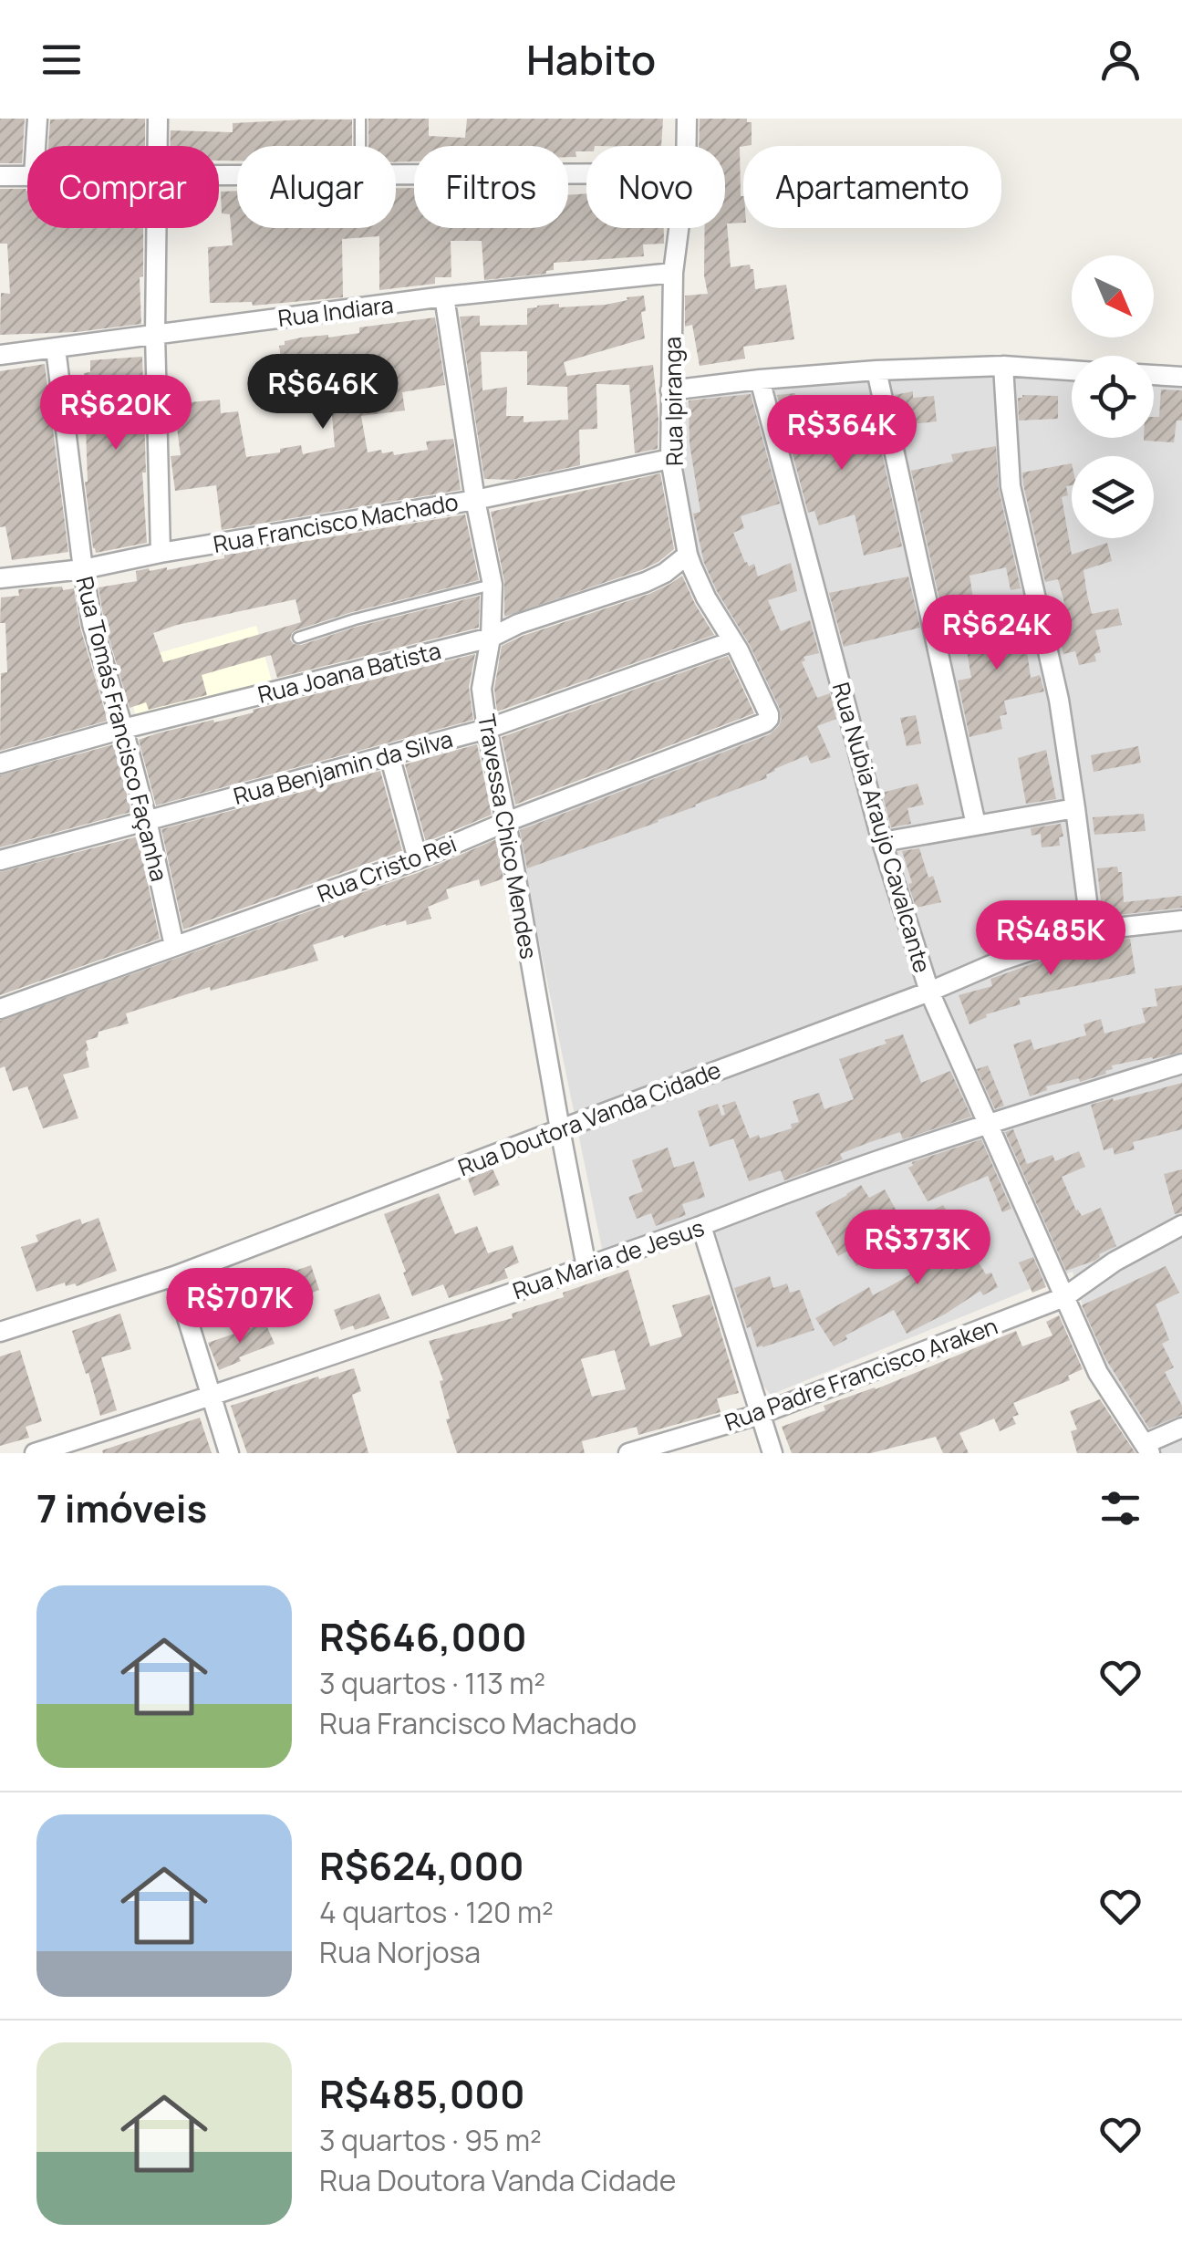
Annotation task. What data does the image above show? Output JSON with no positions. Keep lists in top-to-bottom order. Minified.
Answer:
{"streets":{"street":["Rua Indiara","Rua Ipiranga","Rua Francisco Machado","Rua Joana Batista","Rua Tomás Francisco Façanha","Rua Benjamin da Silva","Rua Nubia Araujo Cavalcante","Travessa Chico Mendes","Rua Cristo Rei","Rua Doutora Vanda Cidade","Rua Maria de Jesus","Rua Padre Francisco Araken"]},"crossings":[["Rua Indiara","Rua Ipiranga"],["Rua Indiara","Rua Tomás Francisco Façanha"],["Rua Indiara","Travessa Chico Mendes"],["Rua Ipiranga","Rua Francisco Machado"],["Rua Ipiranga","Rua Joana Batista"],["Rua Ipiranga","Rua Benjamin da Silva"],["Rua Ipiranga","Rua Cristo Rei"],["Rua Francisco Machado","Rua Tomás Francisco Façanha"],["Rua Francisco Machado","Travessa Chico Mendes"],["Rua Joana Batista","Rua Tomás Francisco Façanha"],["Rua Joana Batista","Travessa Chico Mendes"],["Rua Tomás Francisco Façanha","Rua Benjamin da Silva"],["Rua Tomás Francisco Façanha","Rua Cristo Rei"],["Rua Benjamin da Silva","Travessa Chico Mendes"],["Rua Nubia Araujo Cavalcante","Rua Doutora Vanda Cidade"],["Rua Nubia Araujo Cavalcante","Rua Maria de Jesus"],["Rua Nubia Araujo Cavalcante","Rua Padre Francisco Araken"],["Travessa Chico Mendes","Rua Cristo Rei"],["Travessa Chico Mendes","Rua Doutora Vanda Cidade"],["Travessa Chico Mendes","Rua Maria de Jesus"]],"north":"bottom right","page":{"header":"Habito","chip":["Comprar","Alugar","Filtros","Novo","Apartamento"],"price":["R$646K","R$620K","R$364K","R$624K","R$485K","R$373K","R$707K"],"heading":"7 imóveis","list":[{"name":"R$646,000","note":"3 quartos · 113 m² · Rua Francisco Machado"},{"name":"R$624,000","note":"4 quartos · 120 m² · Rua Norjosa"},{"name":"R$485,000","note":"3 quartos · 95 m² · Rua Doutora Vanda Cidade"}]}}
